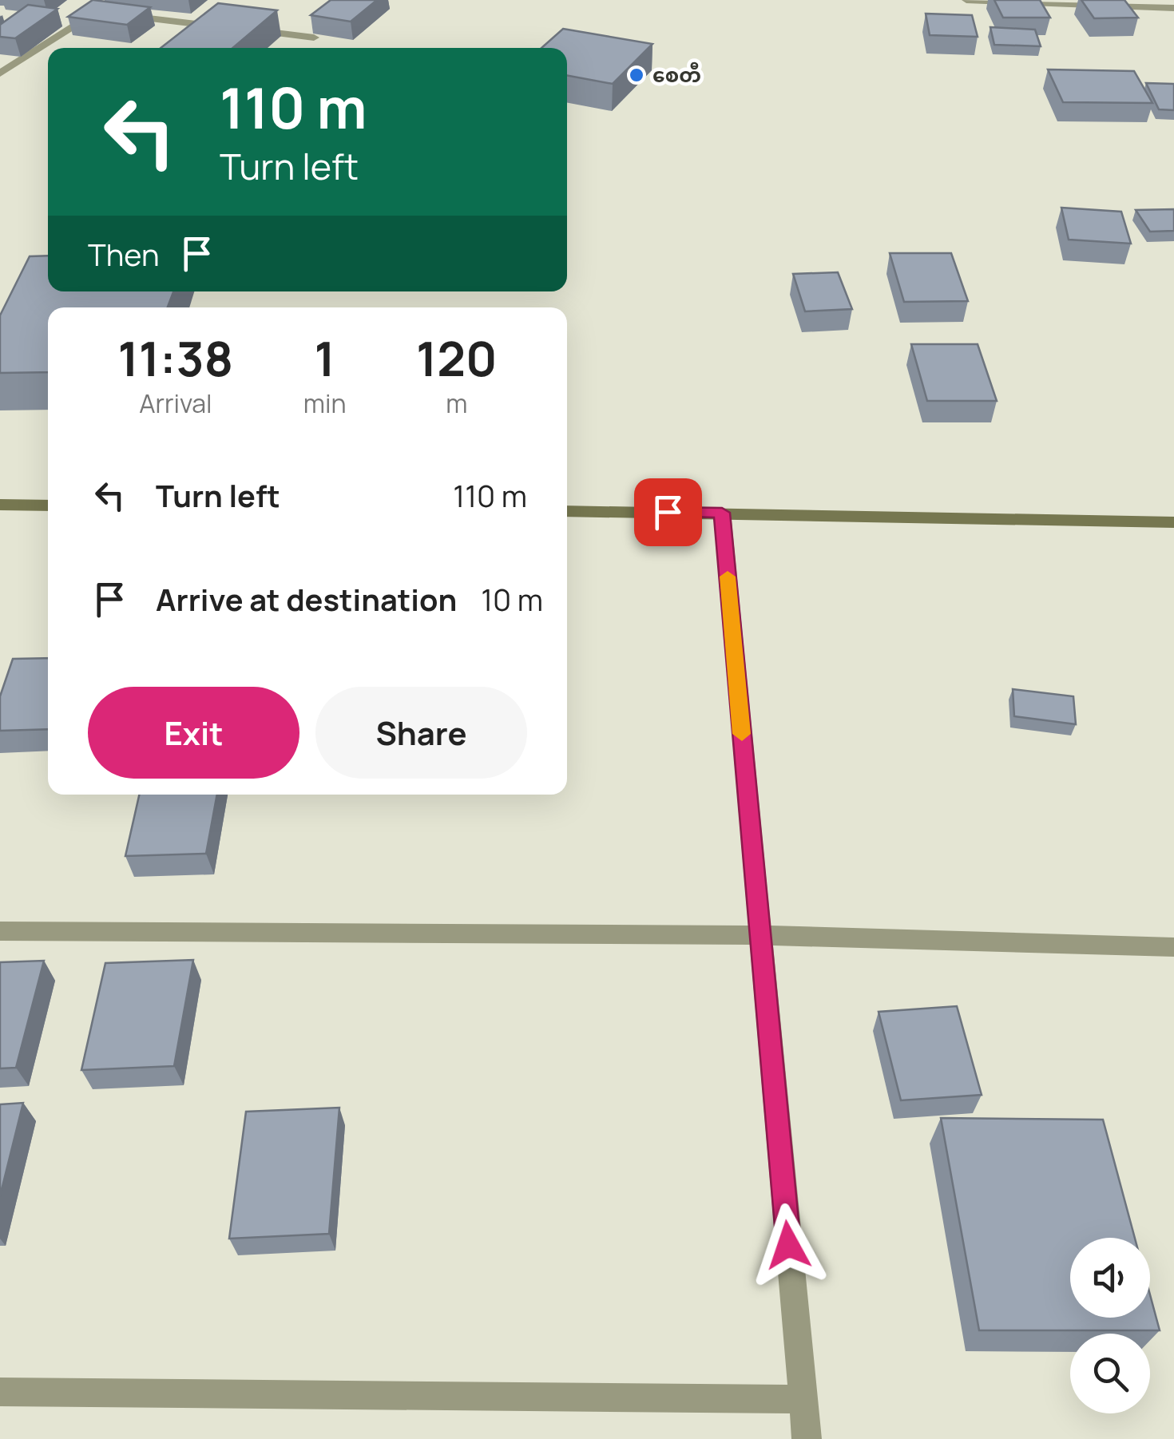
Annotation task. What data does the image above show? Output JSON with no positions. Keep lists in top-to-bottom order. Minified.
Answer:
{"places":["စေတီ"],"page":{"turn":["110 m","Turn left"],"then":"Then","eta":["11:38","Arrival","1","min","120","m"],"list":[{"name":"Turn left","value":"110 m"},{"name":"Arrive at destination","value":"10 m"}],"buttons":["Exit","Share"]}}
